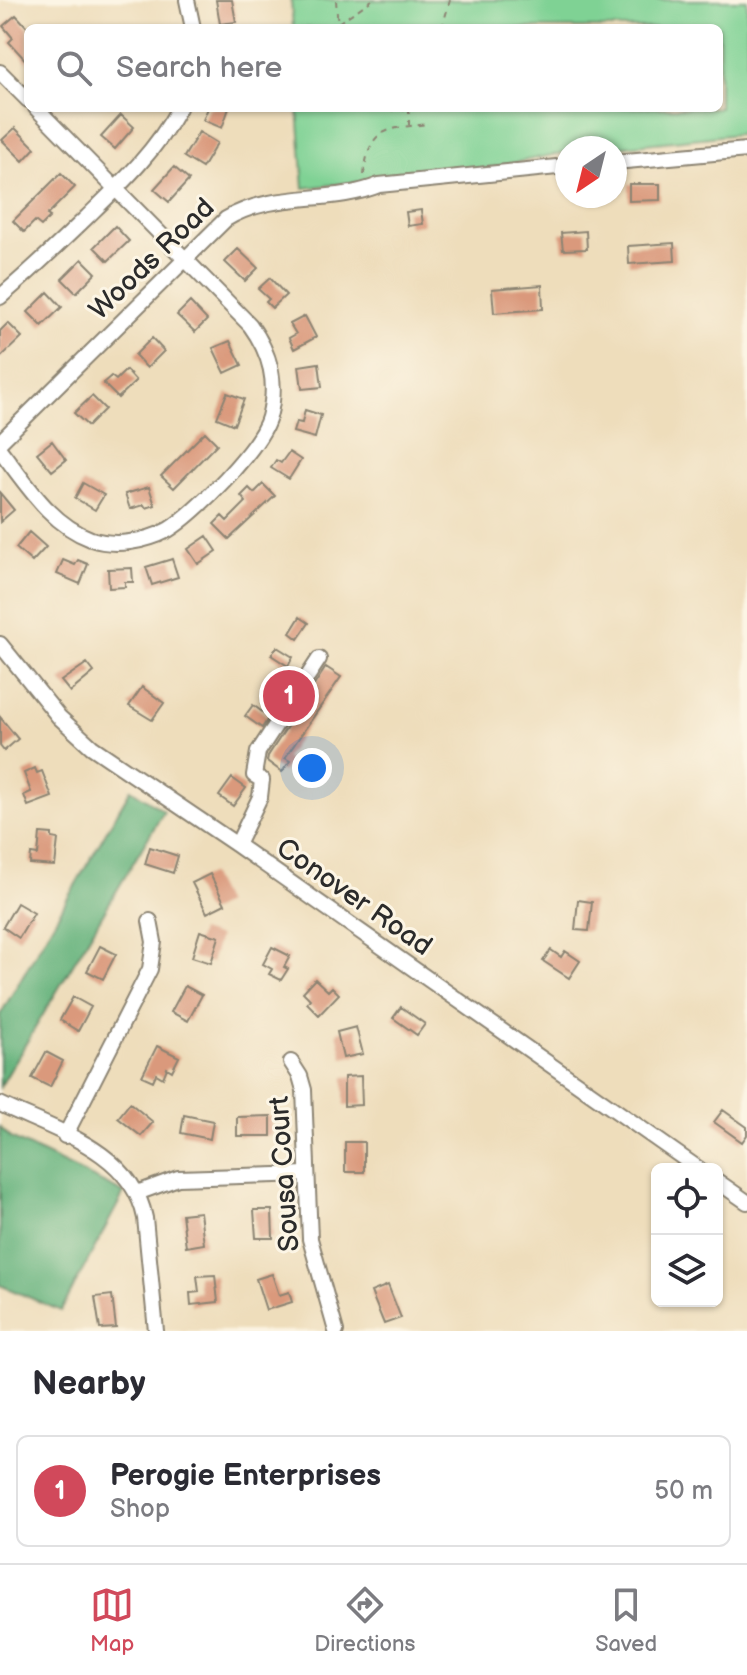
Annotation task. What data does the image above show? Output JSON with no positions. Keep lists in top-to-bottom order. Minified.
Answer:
{"streets":{"street":["Woods Road","Conover Road","Sousa Court"]},"north":"bottom left","page":{"search":"Search here","pins":"1","heading":"Nearby","list":[{"mark":"1","name":"Perogie Enterprises","note":"Shop","value":"50 m"}],"nav":["Map","Directions","Saved"]}}
